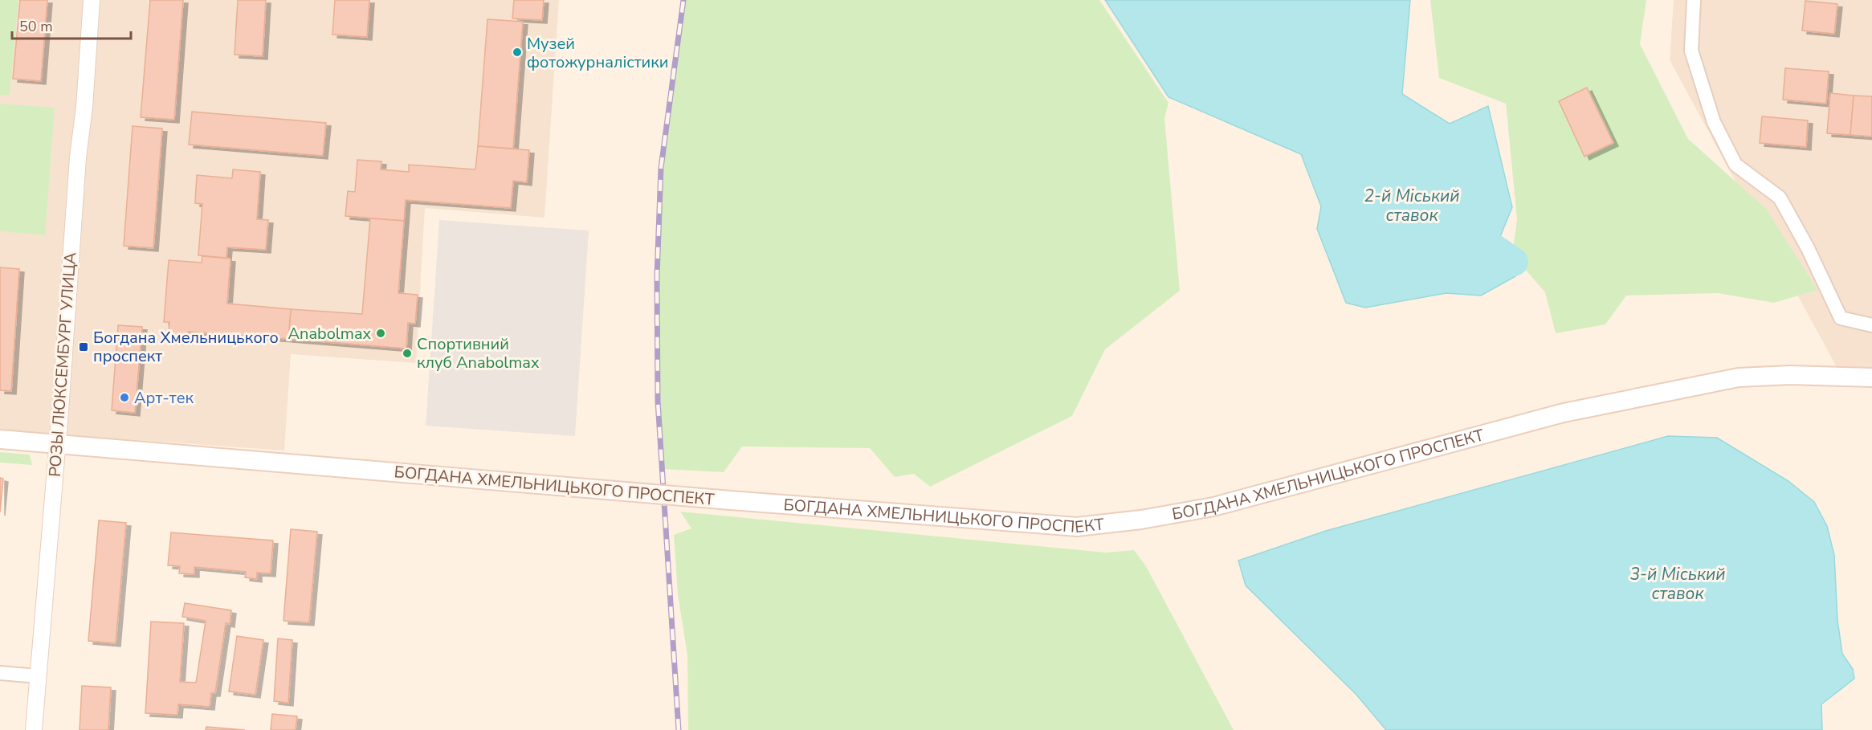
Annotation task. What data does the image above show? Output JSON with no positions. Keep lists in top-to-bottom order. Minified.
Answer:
{"streets":{"main road":["БОГДАНА ХМЕЛЬНИЦЬКОГО ПРОСПЕКТ"],"street":["РОЗЫ ЛЮКСЕМБУРГ УЛИЦА"]},"crossings":[["РОЗЫ ЛЮКСЕМБУРГ УЛИЦА","БОГДАНА ХМЕЛЬНИЦЬКОГО ПРОСПЕКТ"]],"water":["2-й Міський ставок","3-й Міський ставок"],"places":{"other":["Музей фотожурналістики","Anabolmax","Спортивний клуб Anabolmax","Арт-тек"],"transit":["Богдана Хмельницького проспект"]},"scale_bar":"50 m"}
